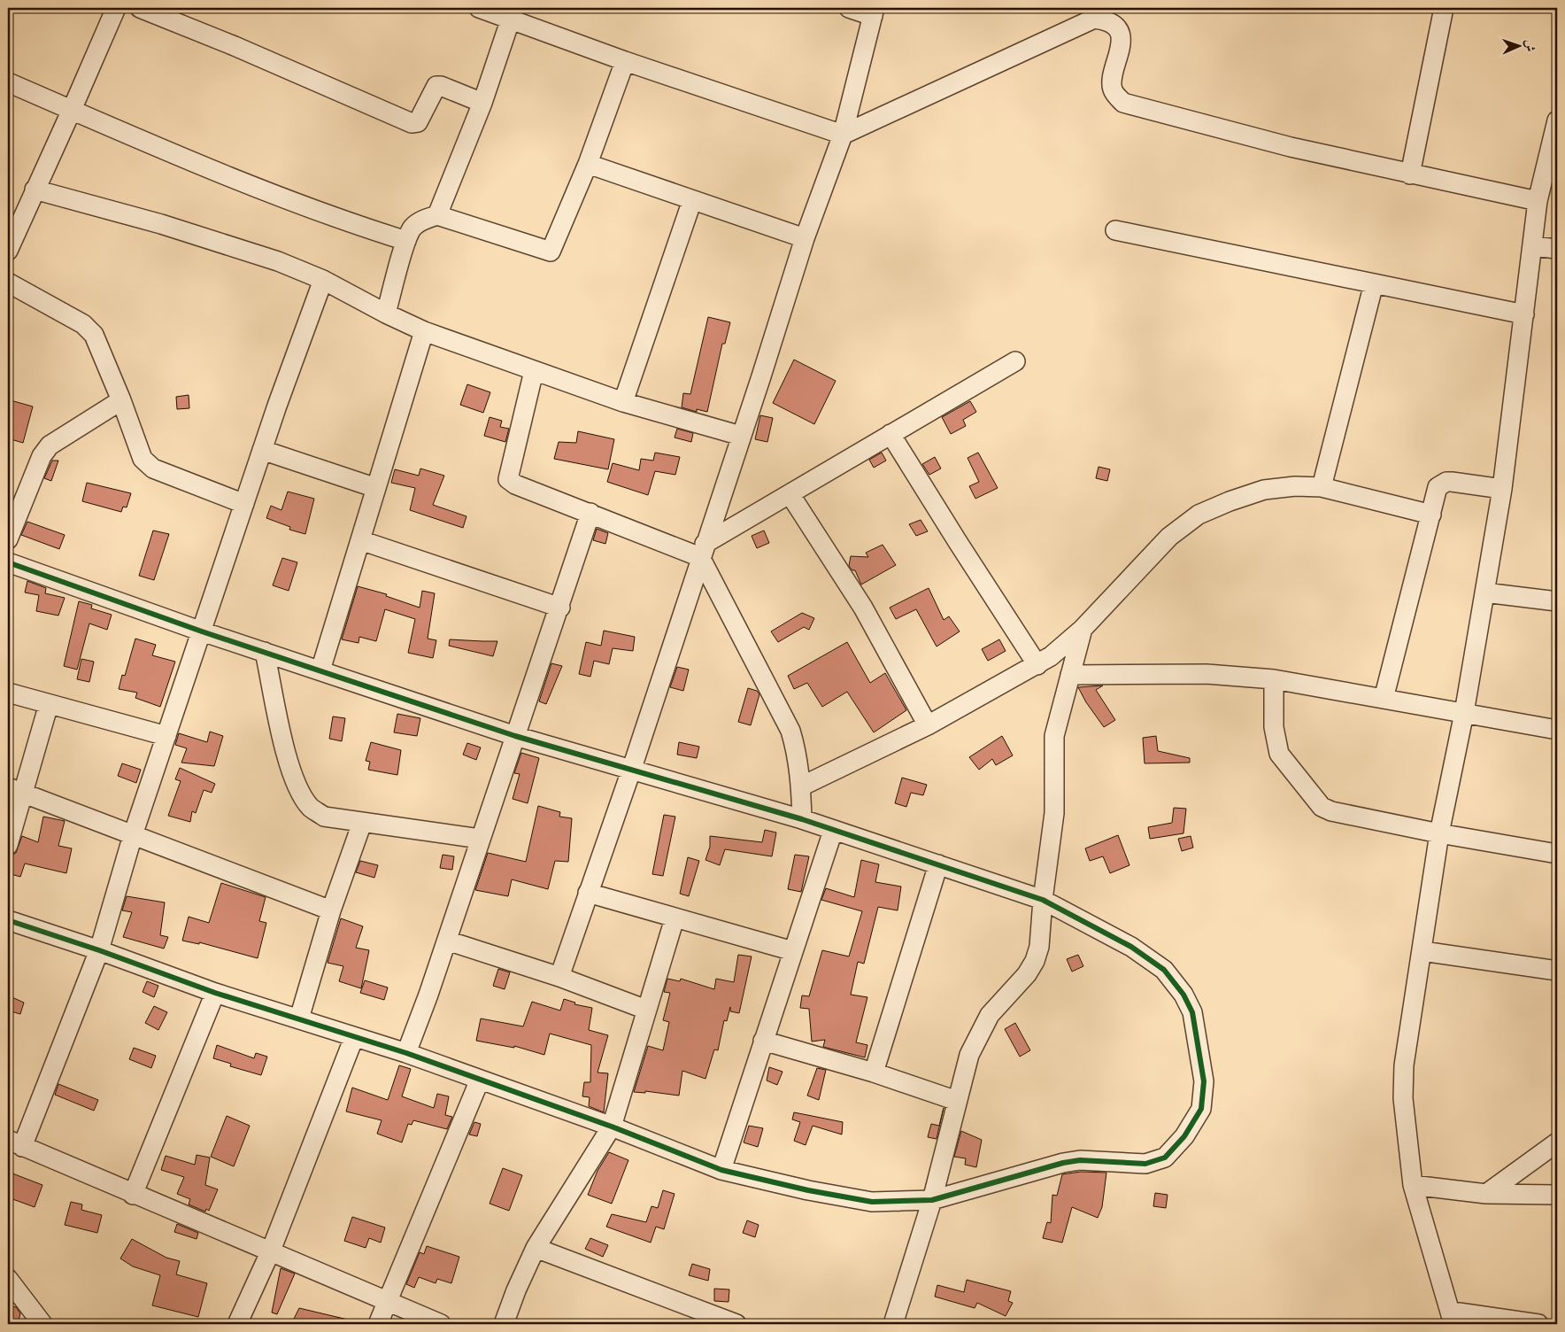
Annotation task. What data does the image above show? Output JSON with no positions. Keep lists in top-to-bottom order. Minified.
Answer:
{"north":"right"}
